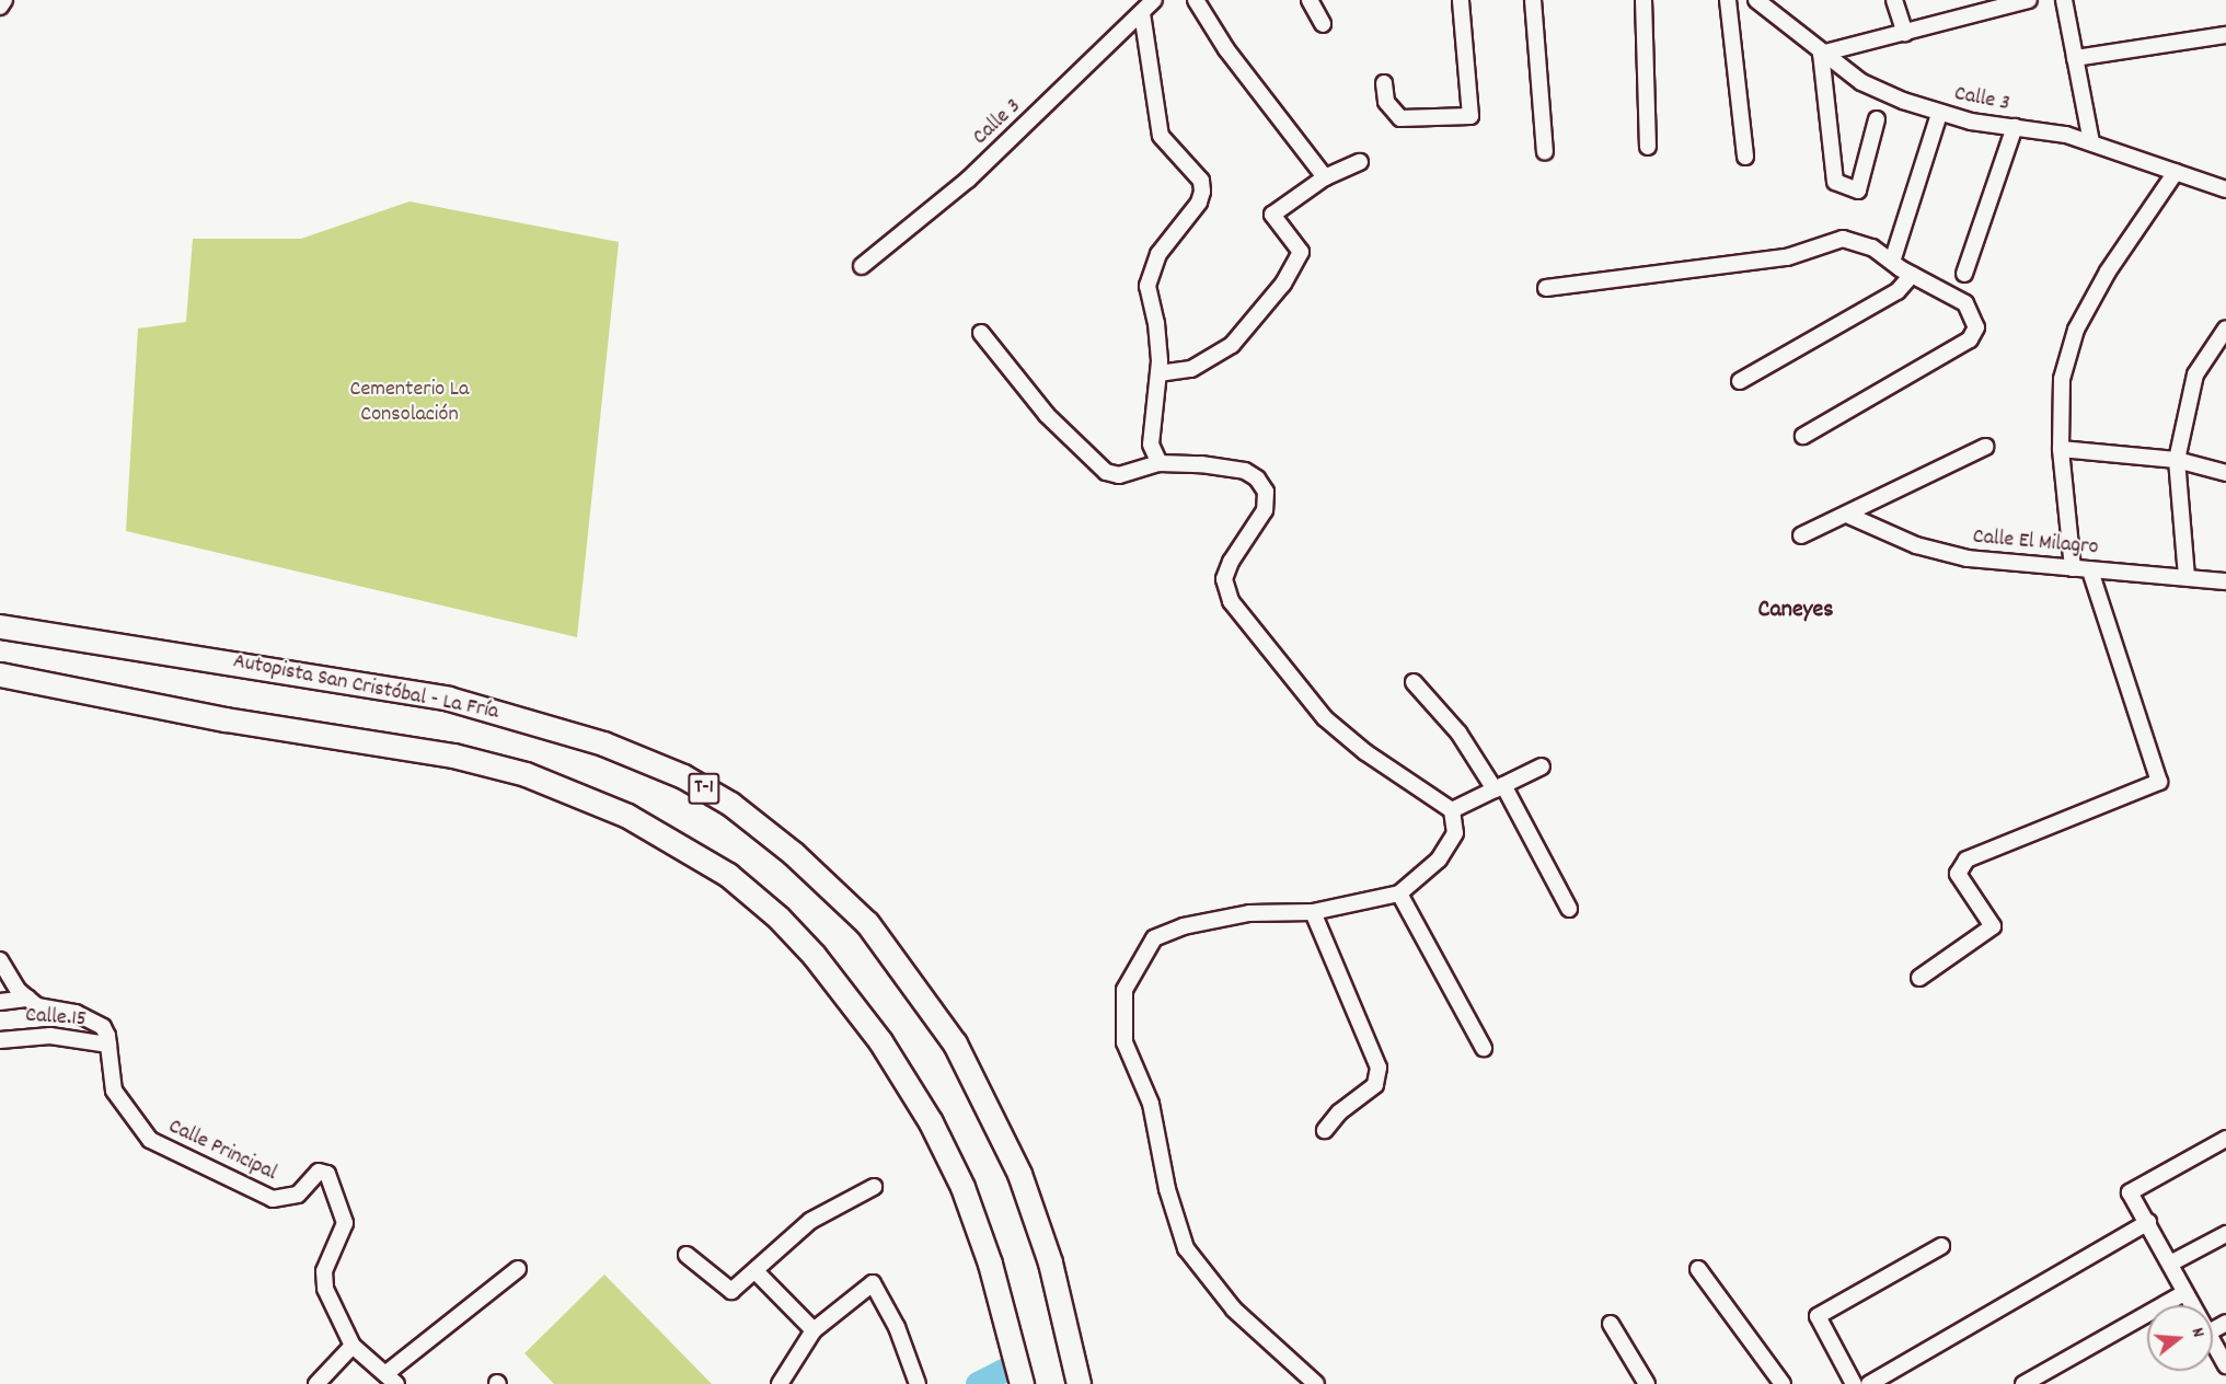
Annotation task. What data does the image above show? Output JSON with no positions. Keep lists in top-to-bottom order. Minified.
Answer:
{"streets":{"highway":["Autopista San Cristóbal - La Fría","T-1"],"street":["Calle 3","Calle El Milagro","Calle 15","Calle Principal"]},"crossings":[["Calle 15","Calle Principal"]],"districts":["Caneyes"],"parks":["Cementerio La Consolación"],"north":"right"}
